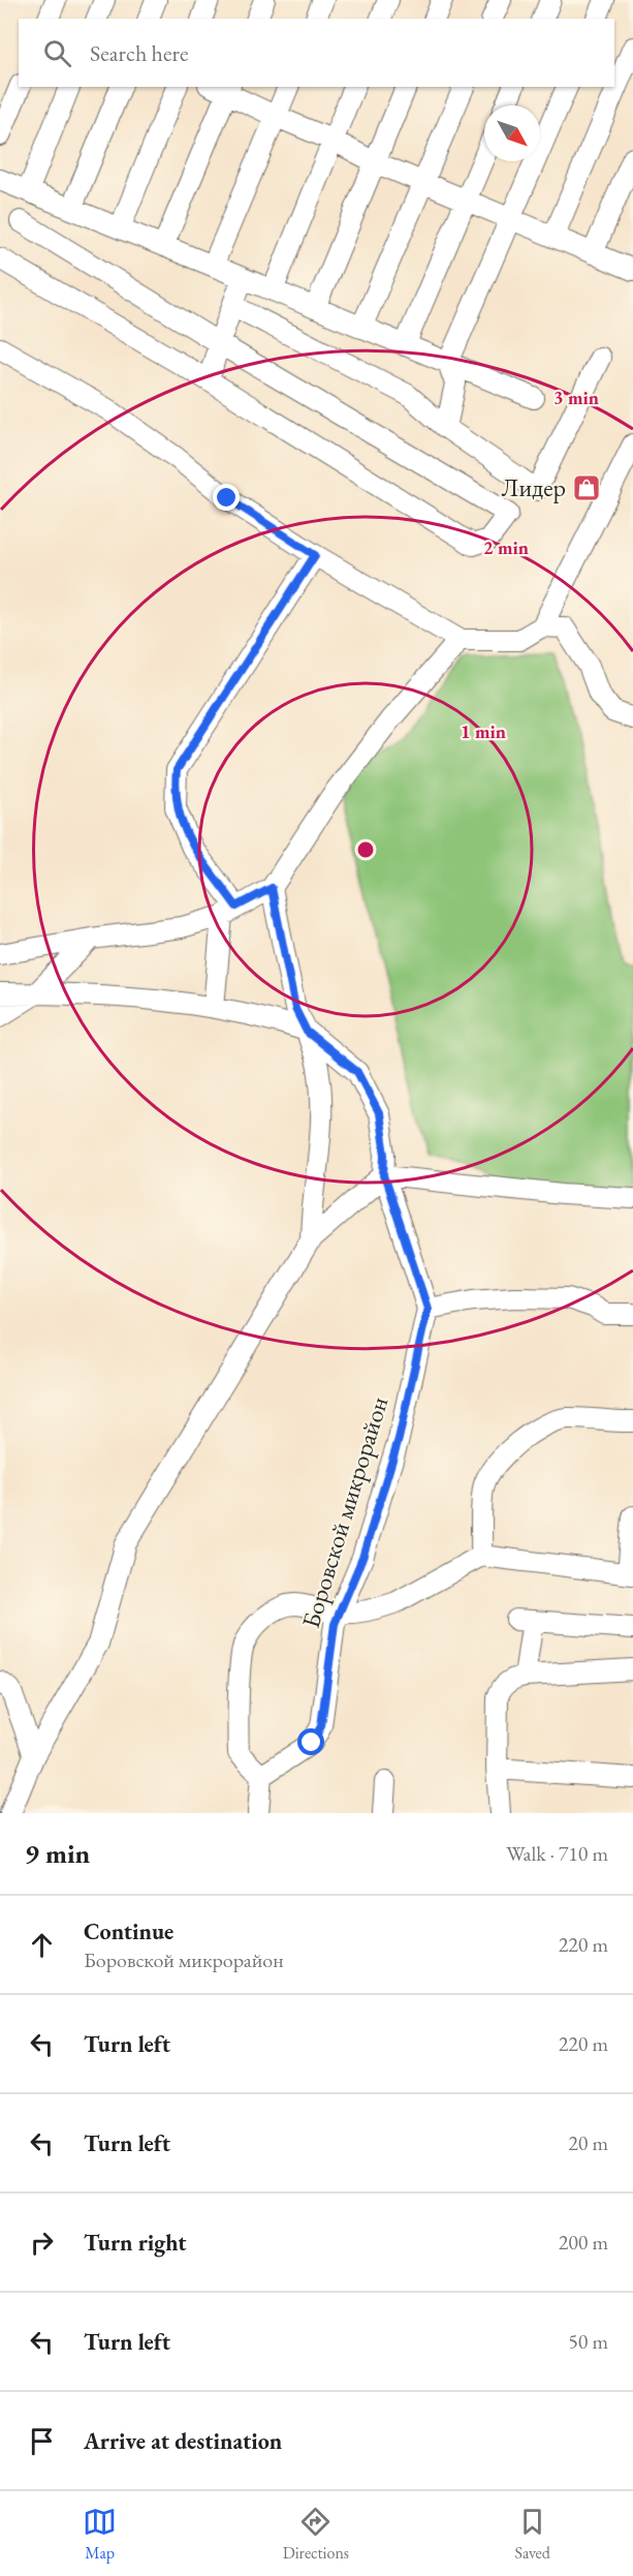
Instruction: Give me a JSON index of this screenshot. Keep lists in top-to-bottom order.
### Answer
{
  "streets": {
    "street": ["Боровской микрорайон"]
  },
  "places": {
    "shop": ["Лидер"]
  },
  "north": "bottom right",
  "page": {
    "search": "Search here",
    "heading": ["9 min", "Walk · 710 m"],
    "list": [
      ["Continue", "Боровской микрорайон", "220 m"],
      ["Turn left", "220 m"],
      ["Turn left", "20 m"],
      ["Turn right", "200 m"],
      ["Turn left", "50 m"],
      "Arrive at destination"
    ],
    "nav": ["Map", "Directions", "Saved"]
  },
  "rings": ["3 min", "2 min", "1 min"]
}
